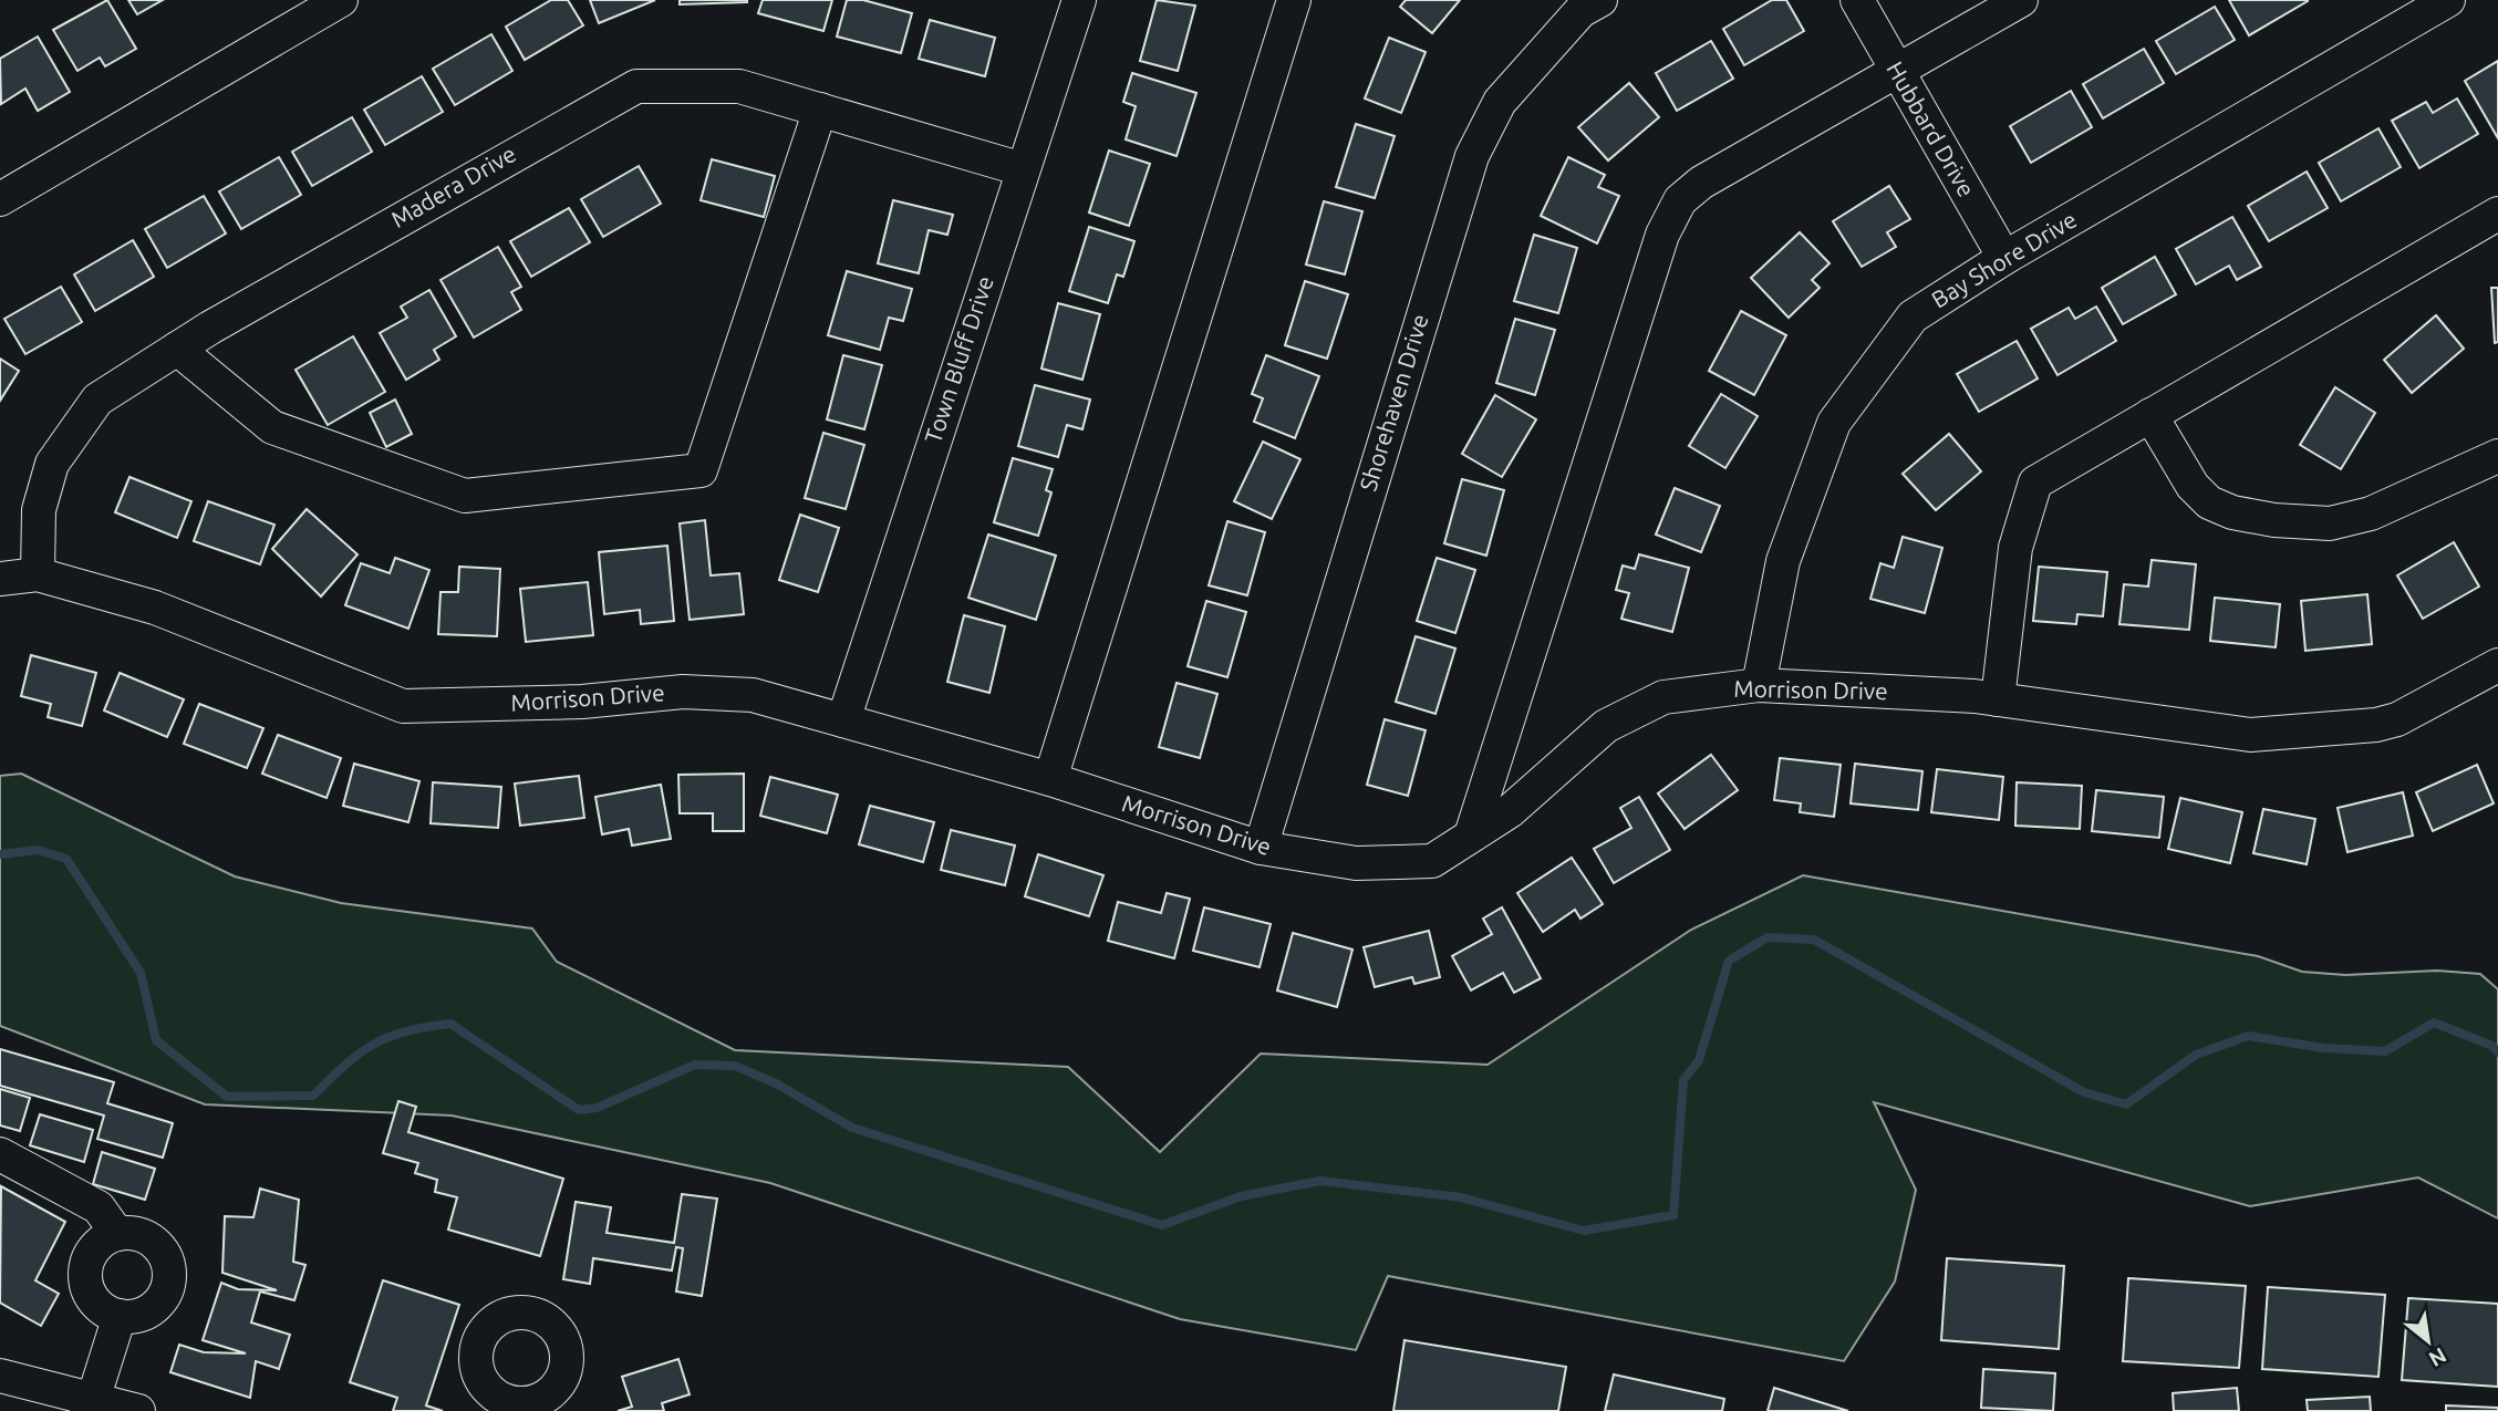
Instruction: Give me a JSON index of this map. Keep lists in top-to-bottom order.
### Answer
{
  "streets": {
    "street": [
      "Hubbard Drive",
      "Madera Drive",
      "Bay Shore Drive",
      "Town Bluff Drive",
      "Shorehaven Drive",
      "Morrison Drive"
    ]
  },
  "crossings": [
    ["Hubbard Drive", "Bay Shore Drive"],
    ["Madera Drive", "Town Bluff Drive"],
    ["Madera Drive", "Morrison Drive"],
    ["Bay Shore Drive", "Morrison Drive"],
    ["Town Bluff Drive", "Morrison Drive"],
    ["Shorehaven Drive", "Morrison Drive"]
  ],
  "north": "bottom right"
}
